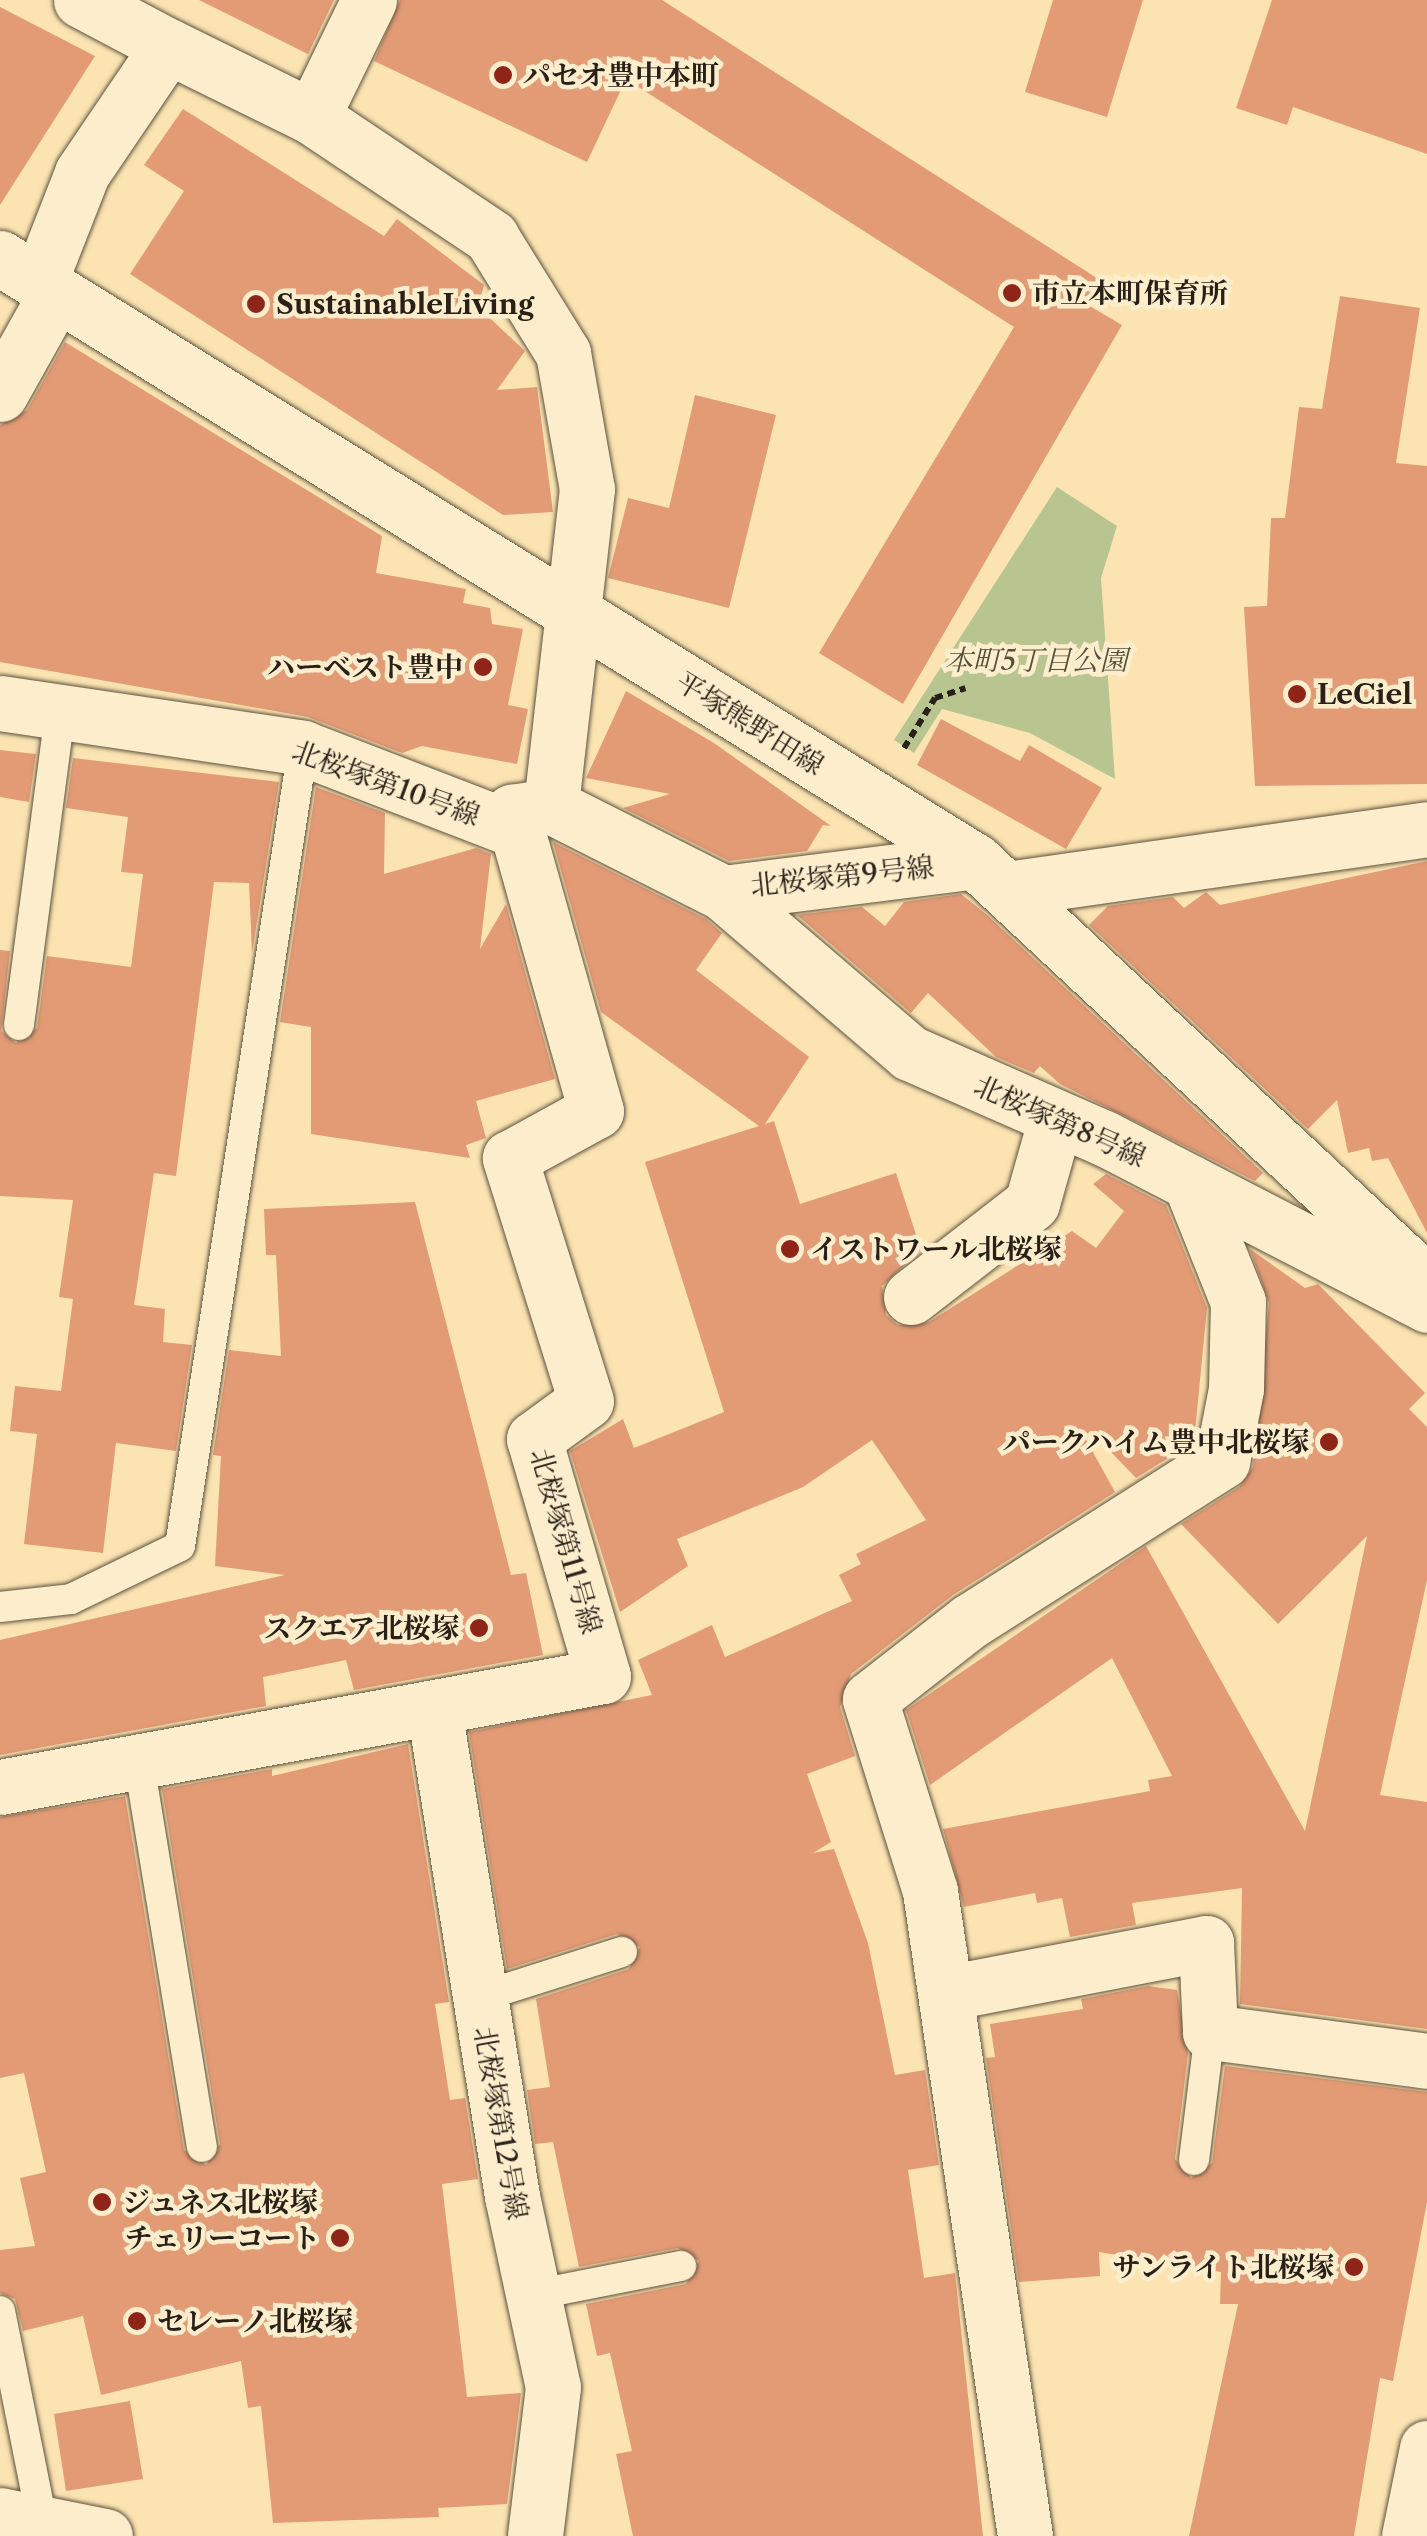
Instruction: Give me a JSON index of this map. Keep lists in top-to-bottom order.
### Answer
{
  "streets": {
    "street": [
      "平塚熊野田線",
      "北桜塚第10号線",
      "北桜塚第9号線",
      "北桜塚第8号線",
      "北桜塚第11号線",
      "北桜塚第12号線"
    ]
  },
  "crossings": [
    ["平塚熊野田線", "北桜塚第9号線"],
    ["北桜塚第10号線", "北桜塚第9号線"],
    ["北桜塚第10号線", "北桜塚第11号線"],
    ["北桜塚第9号線", "北桜塚第8号線"],
    ["北桜塚第9号線", "北桜塚第11号線"],
    ["北桜塚第11号線", "北桜塚第12号線"]
  ],
  "parks": ["本町5丁目公園"],
  "places": [
    "パセオ豊中本町",
    "市立本町保育所",
    "SustainableLiving",
    "ハーベスト豊中",
    "LeCiel",
    "イストワール北桜塚",
    "パークハイム豊中北桜塚",
    "スクエア北桜塚",
    "ジュネス北桜塚",
    "チェリーコート",
    "サンライト北桜塚",
    "セレーノ北桜塚"
  ]
}
